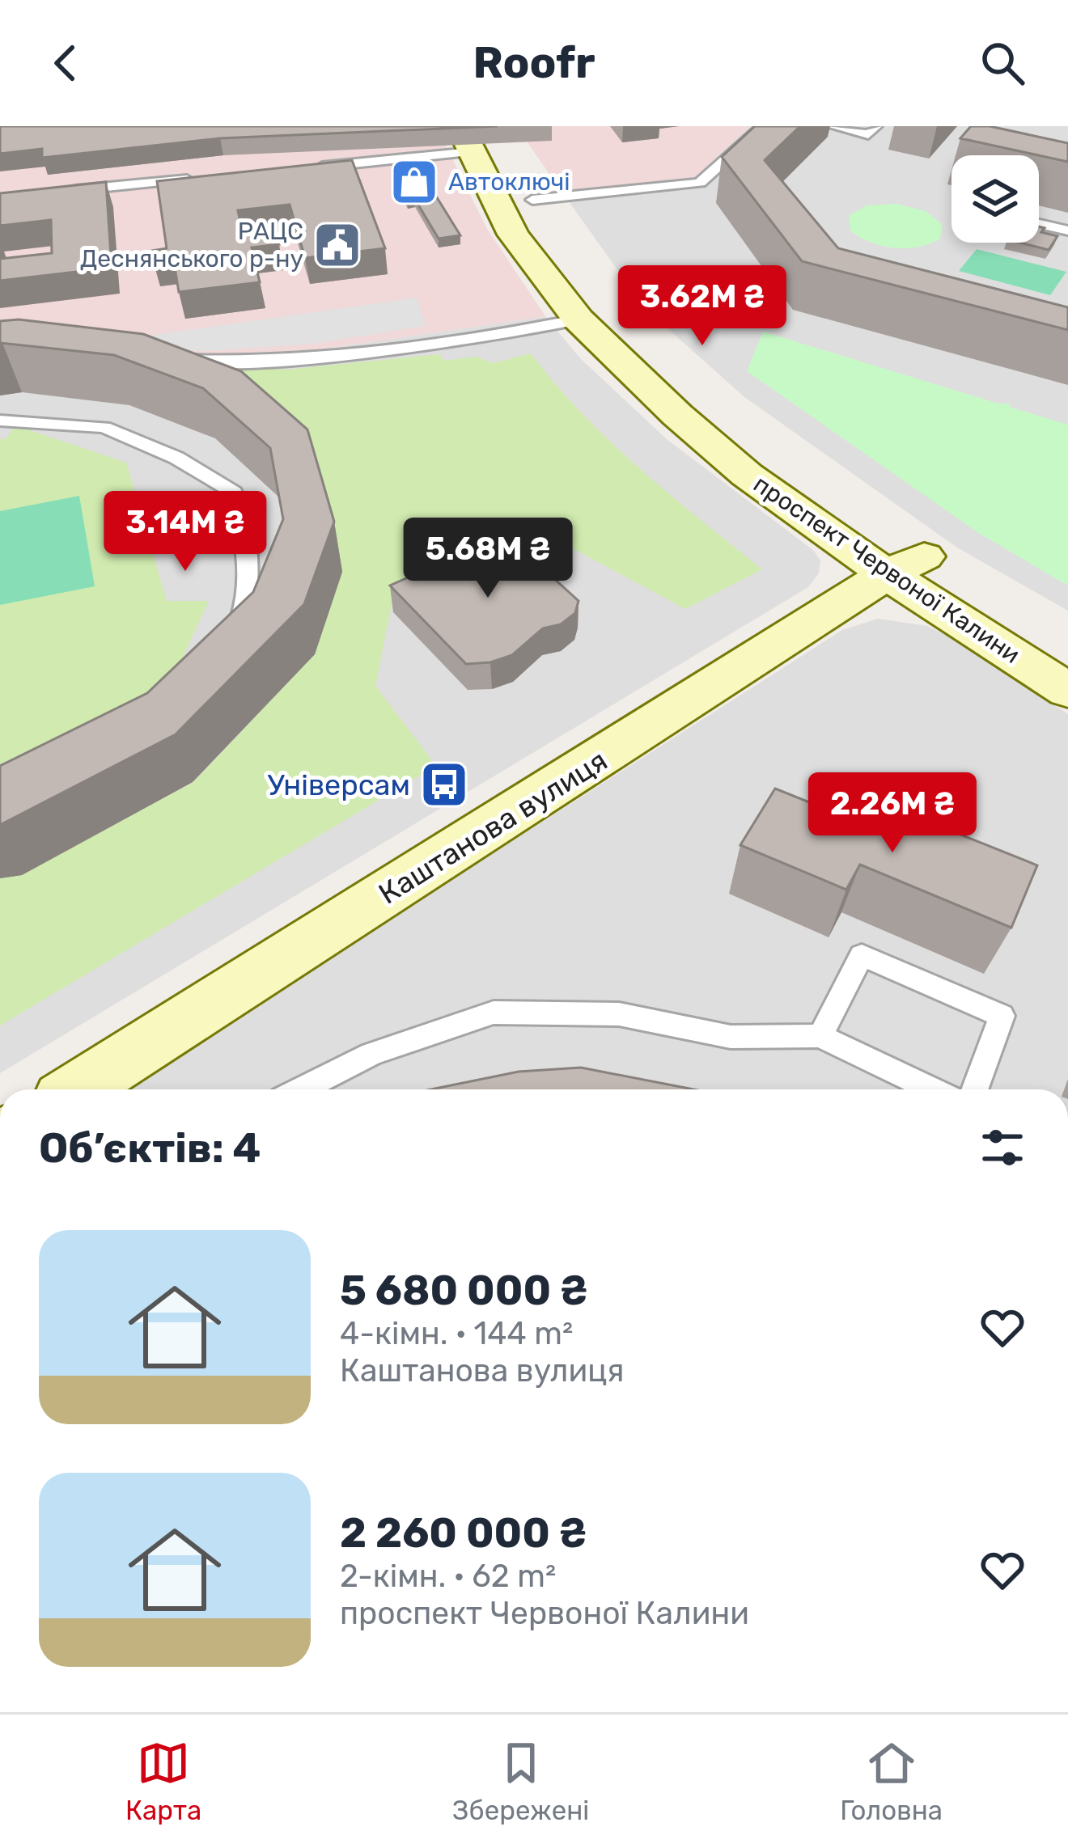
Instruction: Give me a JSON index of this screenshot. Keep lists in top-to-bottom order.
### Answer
{
  "streets": {
    "main road": ["проспект Червоної Калини", "Каштанова вулиця"]
  },
  "crossings": [
    ["проспект Червоної Калини", "Каштанова вулиця"]
  ],
  "places": {
    "shop": ["Автоключі"],
    "public building": ["РАЦС Деснянського р-ну"],
    "bus stop": ["Універсам"]
  },
  "page": {
    "header": "Roofr",
    "price": [
      "3.62M ₴",
      "3.14M ₴",
      "5.68M ₴",
      "2.26M ₴"
    ],
    "heading": "Об’єктів: 4",
    "list": [
      {
        "name": "5 680 000 ₴",
        "note": "4-кімн. · 144 m² · Каштанова вулиця"
      },
      {
        "name": "2 260 000 ₴",
        "note": "2-кімн. · 62 m² · проспект Червоної Калини"
      }
    ],
    "tabs": ["Карта", "Збережені", "Головна"]
  }
}
